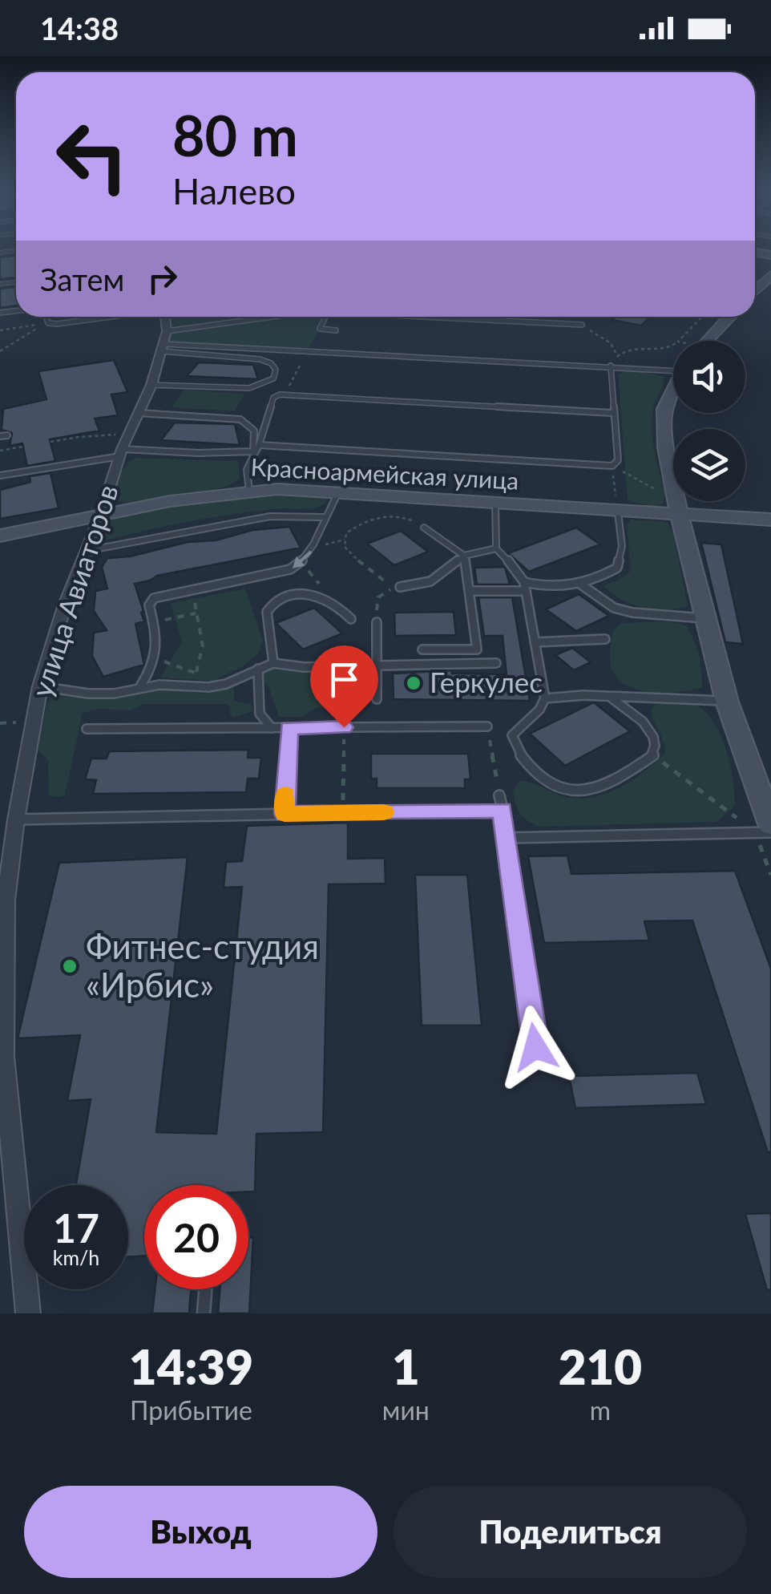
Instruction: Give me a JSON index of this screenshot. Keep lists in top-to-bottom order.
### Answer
{
  "streets": {
    "street": ["Красноармейская улица", "улица Авиаторов"]
  },
  "crossings": [
    ["Красноармейская улица", "улица Авиаторов"]
  ],
  "places": ["Геркулес", "Фитнес-студия «Ирбис»"],
  "page": {
    "status": "14:38",
    "turn": ["80 m", "Налево"],
    "then": "Затем",
    "speed": "17 km/h",
    "limit": "20",
    "eta": [
      "14:39",
      "Прибытие",
      "1",
      "мин",
      "210",
      "m"
    ],
    "buttons": ["Выход", "Поделиться"]
  }
}
